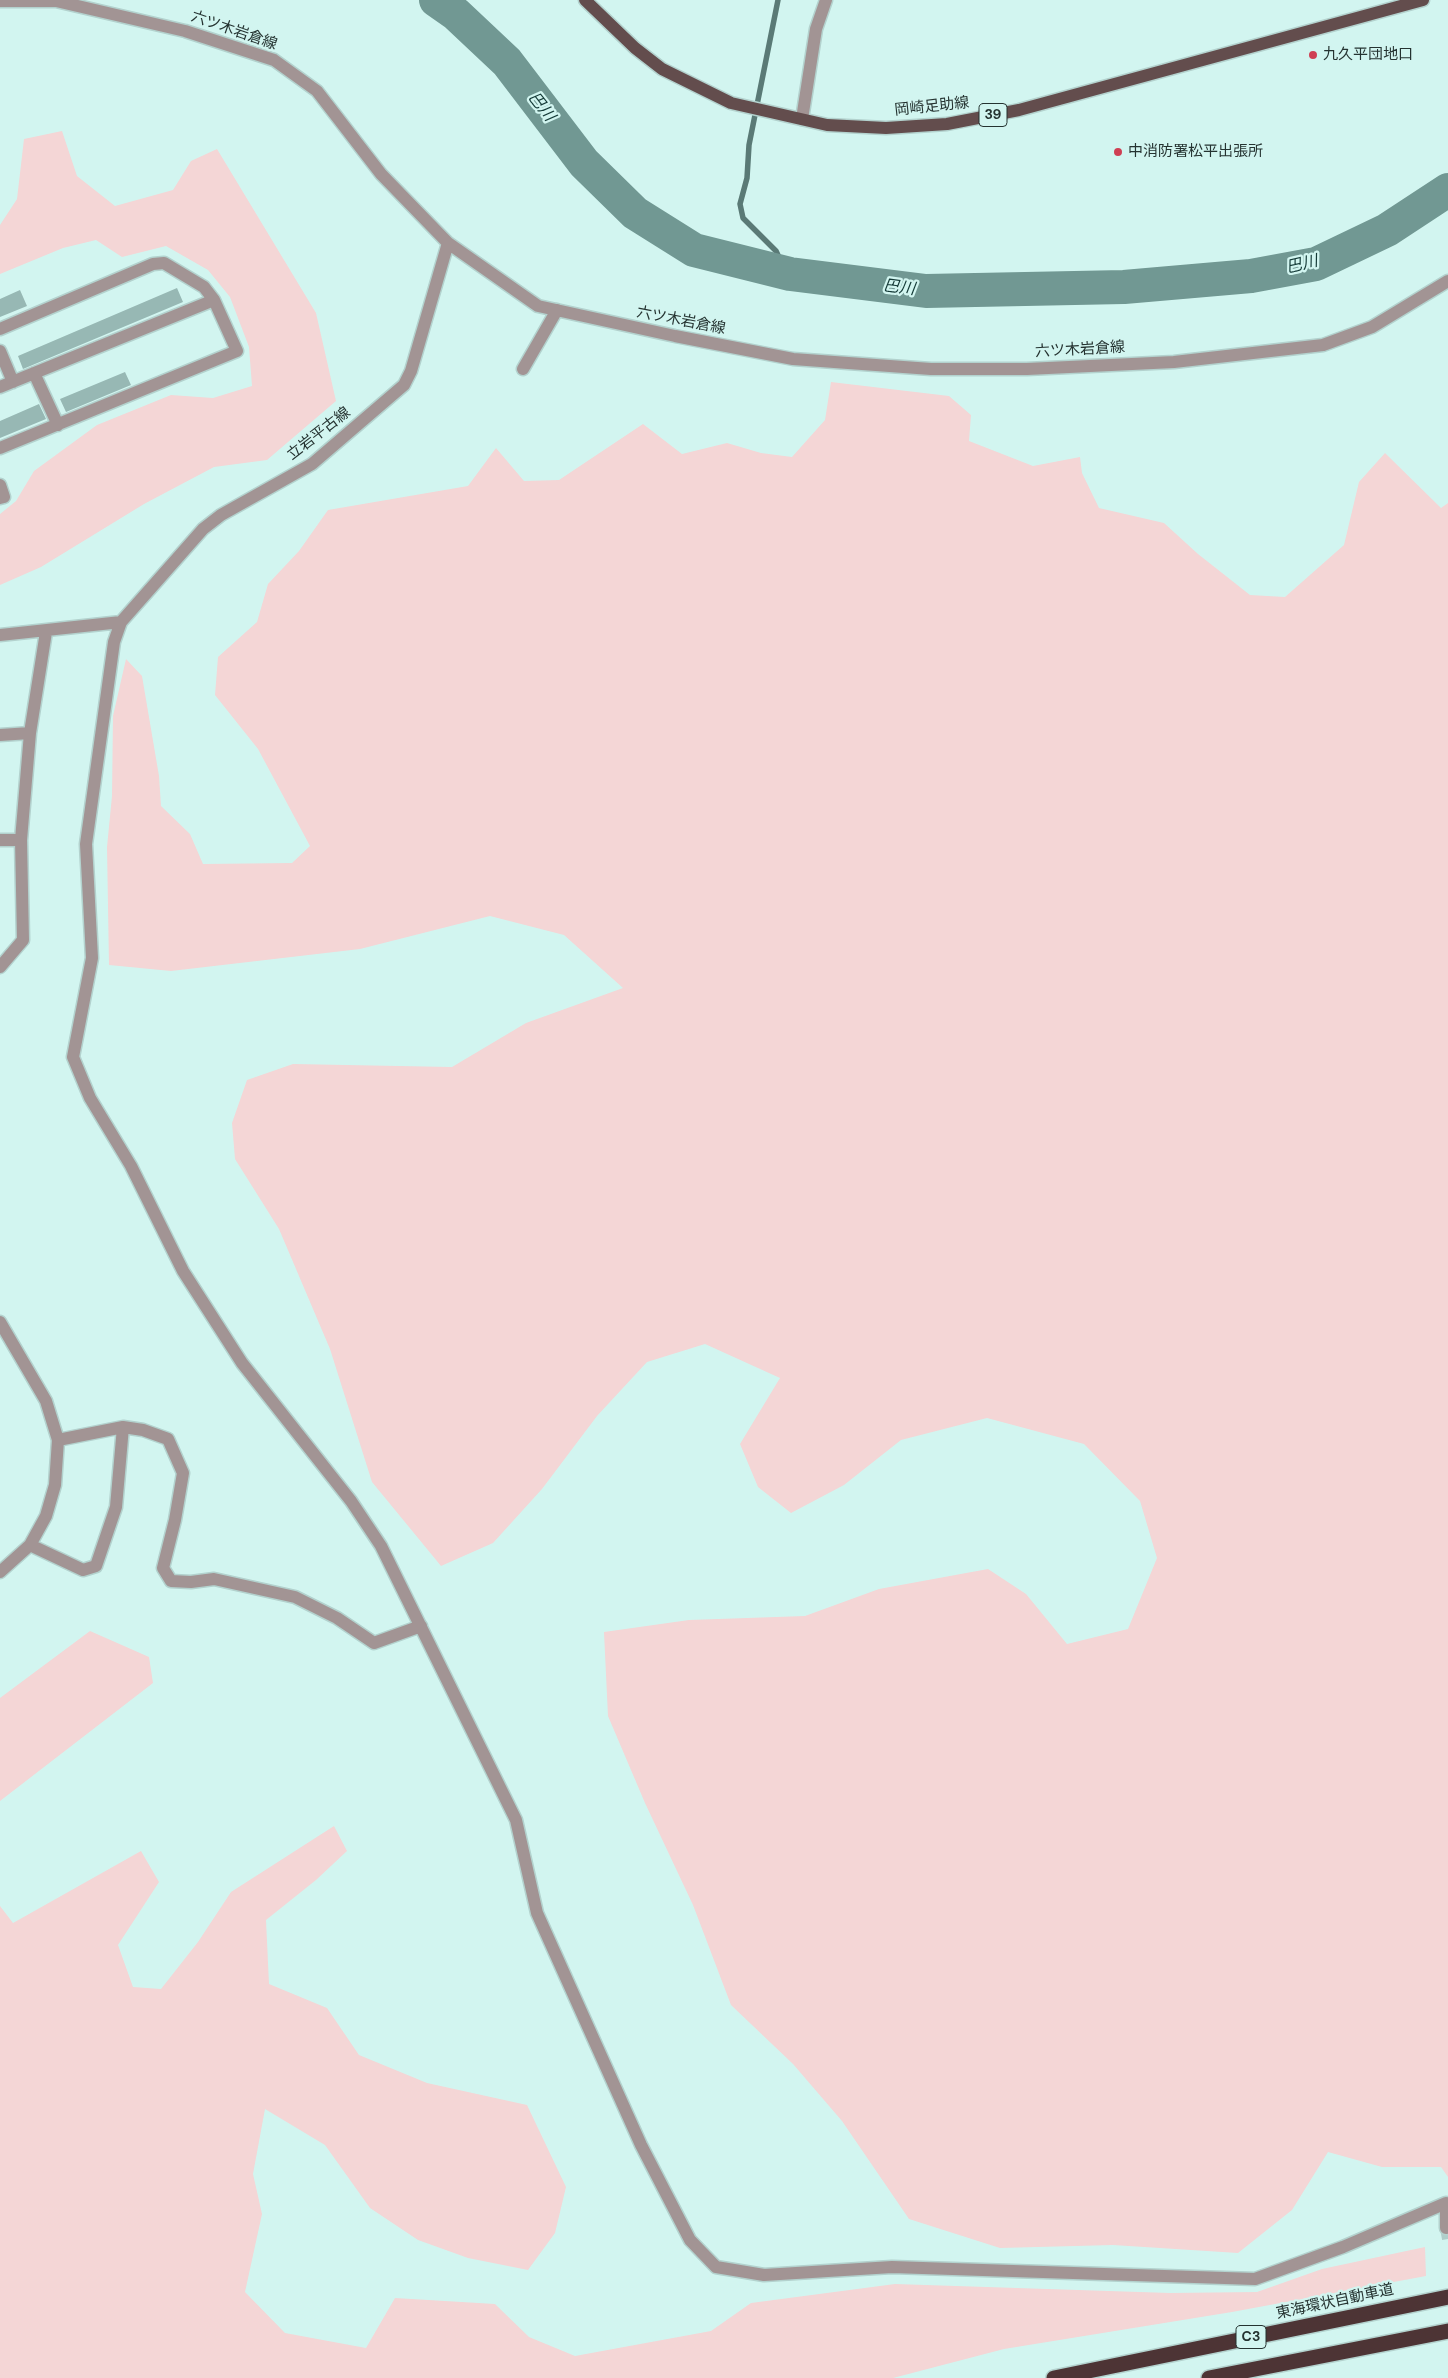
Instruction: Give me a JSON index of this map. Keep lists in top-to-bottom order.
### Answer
{
  "streets": {
    "highway": ["東海環状自動車道", "C3"],
    "main road": ["岡崎足助線", "39"],
    "street": ["六ツ木岩倉線", "立岩平古線"]
  },
  "crossings": [
    ["六ツ木岩倉線", "立岩平古線"]
  ],
  "water": ["巴川"],
  "places": ["九久平団地口", "中消防署松平出張所"]
}
